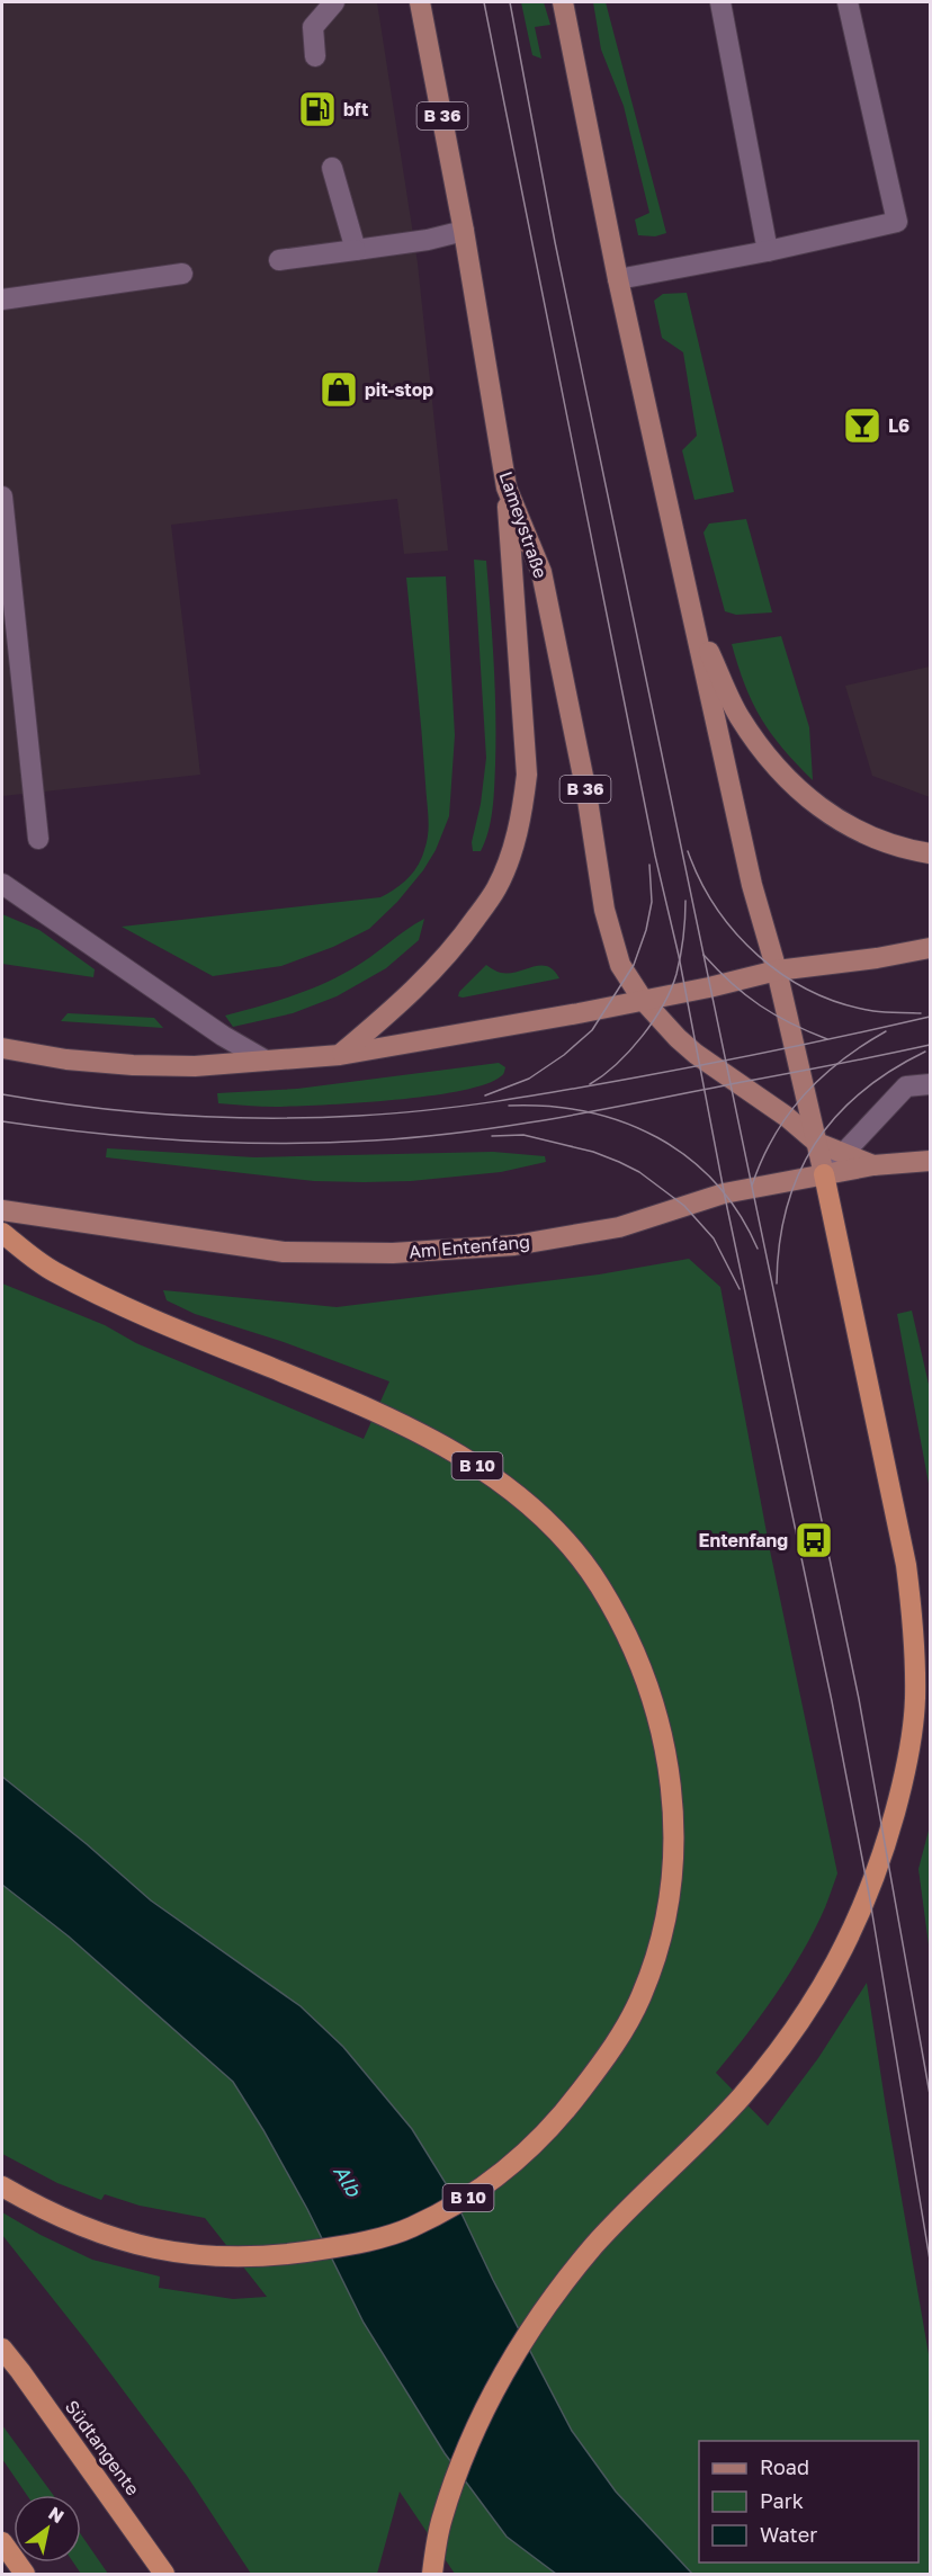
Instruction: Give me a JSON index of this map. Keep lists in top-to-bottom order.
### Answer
{
  "streets": {
    "highway": ["B 10", "Südtangente"],
    "main road": ["B 36", "Lameystraße", "Am Entenfang"]
  },
  "crossings": [
    ["Lameystraße", "Am Entenfang"]
  ],
  "water": ["Alb"],
  "places": {
    "fuel station": ["bft"],
    "shop": ["pit-stop"],
    "bar": ["L6"],
    "bus stop": ["Entenfang"]
  },
  "legend": ["Road", "Park", "Water"],
  "north": "top right"
}
